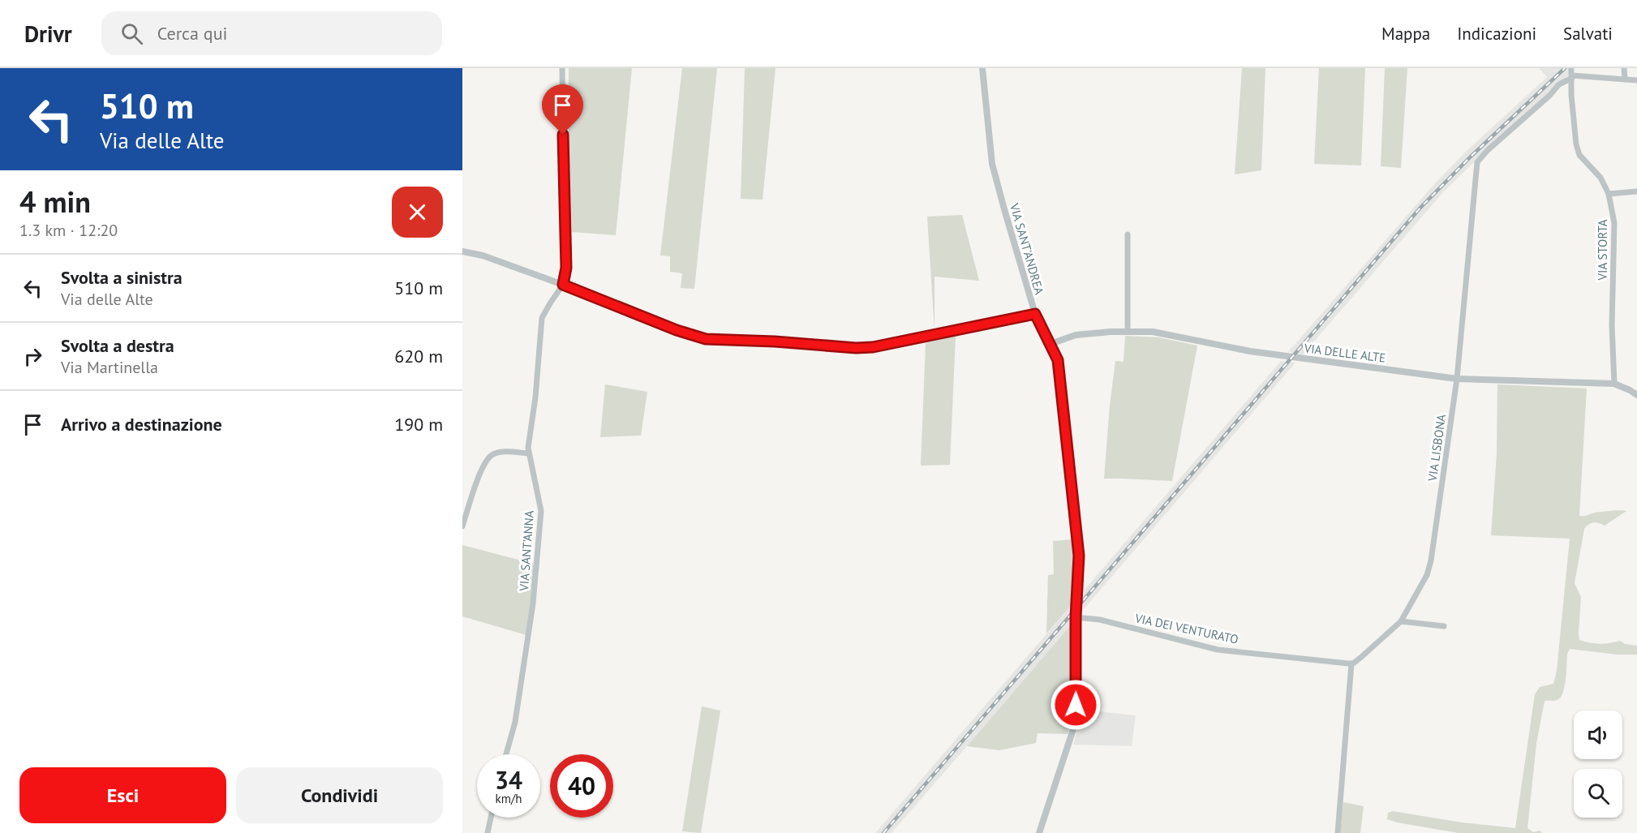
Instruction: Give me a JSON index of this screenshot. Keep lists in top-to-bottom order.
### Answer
{
  "streets": {
    "street": [
      "VIA SANT'ANDREA",
      "VIA STORTA",
      "VIA DELLE ALTE",
      "VIA LISBONA",
      "VIA SANT'ANNA",
      "VIA DEI VENTURATO"
    ]
  },
  "crossings": [
    ["VIA SANT'ANDREA", "VIA DELLE ALTE"],
    ["VIA SANT'ANDREA", "VIA DEI VENTURATO"],
    ["VIA STORTA", "VIA DELLE ALTE"],
    ["VIA STORTA", "VIA LISBONA"],
    ["VIA DELLE ALTE", "VIA LISBONA"],
    ["VIA LISBONA", "VIA DEI VENTURATO"]
  ],
  "page": {
    "header": "Drivr",
    "search": "Cerca qui",
    "nav": ["Mappa", "Indicazioni", "Salvati"],
    "turn": ["510 m", "Via delle Alte"],
    "heading": ["4 min", "1.3 km · 12:20"],
    "list": [
      {
        "name": "Svolta a sinistra",
        "note": "Via delle Alte",
        "value": "510 m"
      },
      {
        "name": "Svolta a destra",
        "note": "Via Martinella",
        "value": "620 m"
      },
      {
        "name": "Arrivo a destinazione",
        "value": "190 m"
      }
    ],
    "speed": "34 km/h",
    "limit": "40",
    "buttons": ["Esci", "Condividi"]
  }
}
